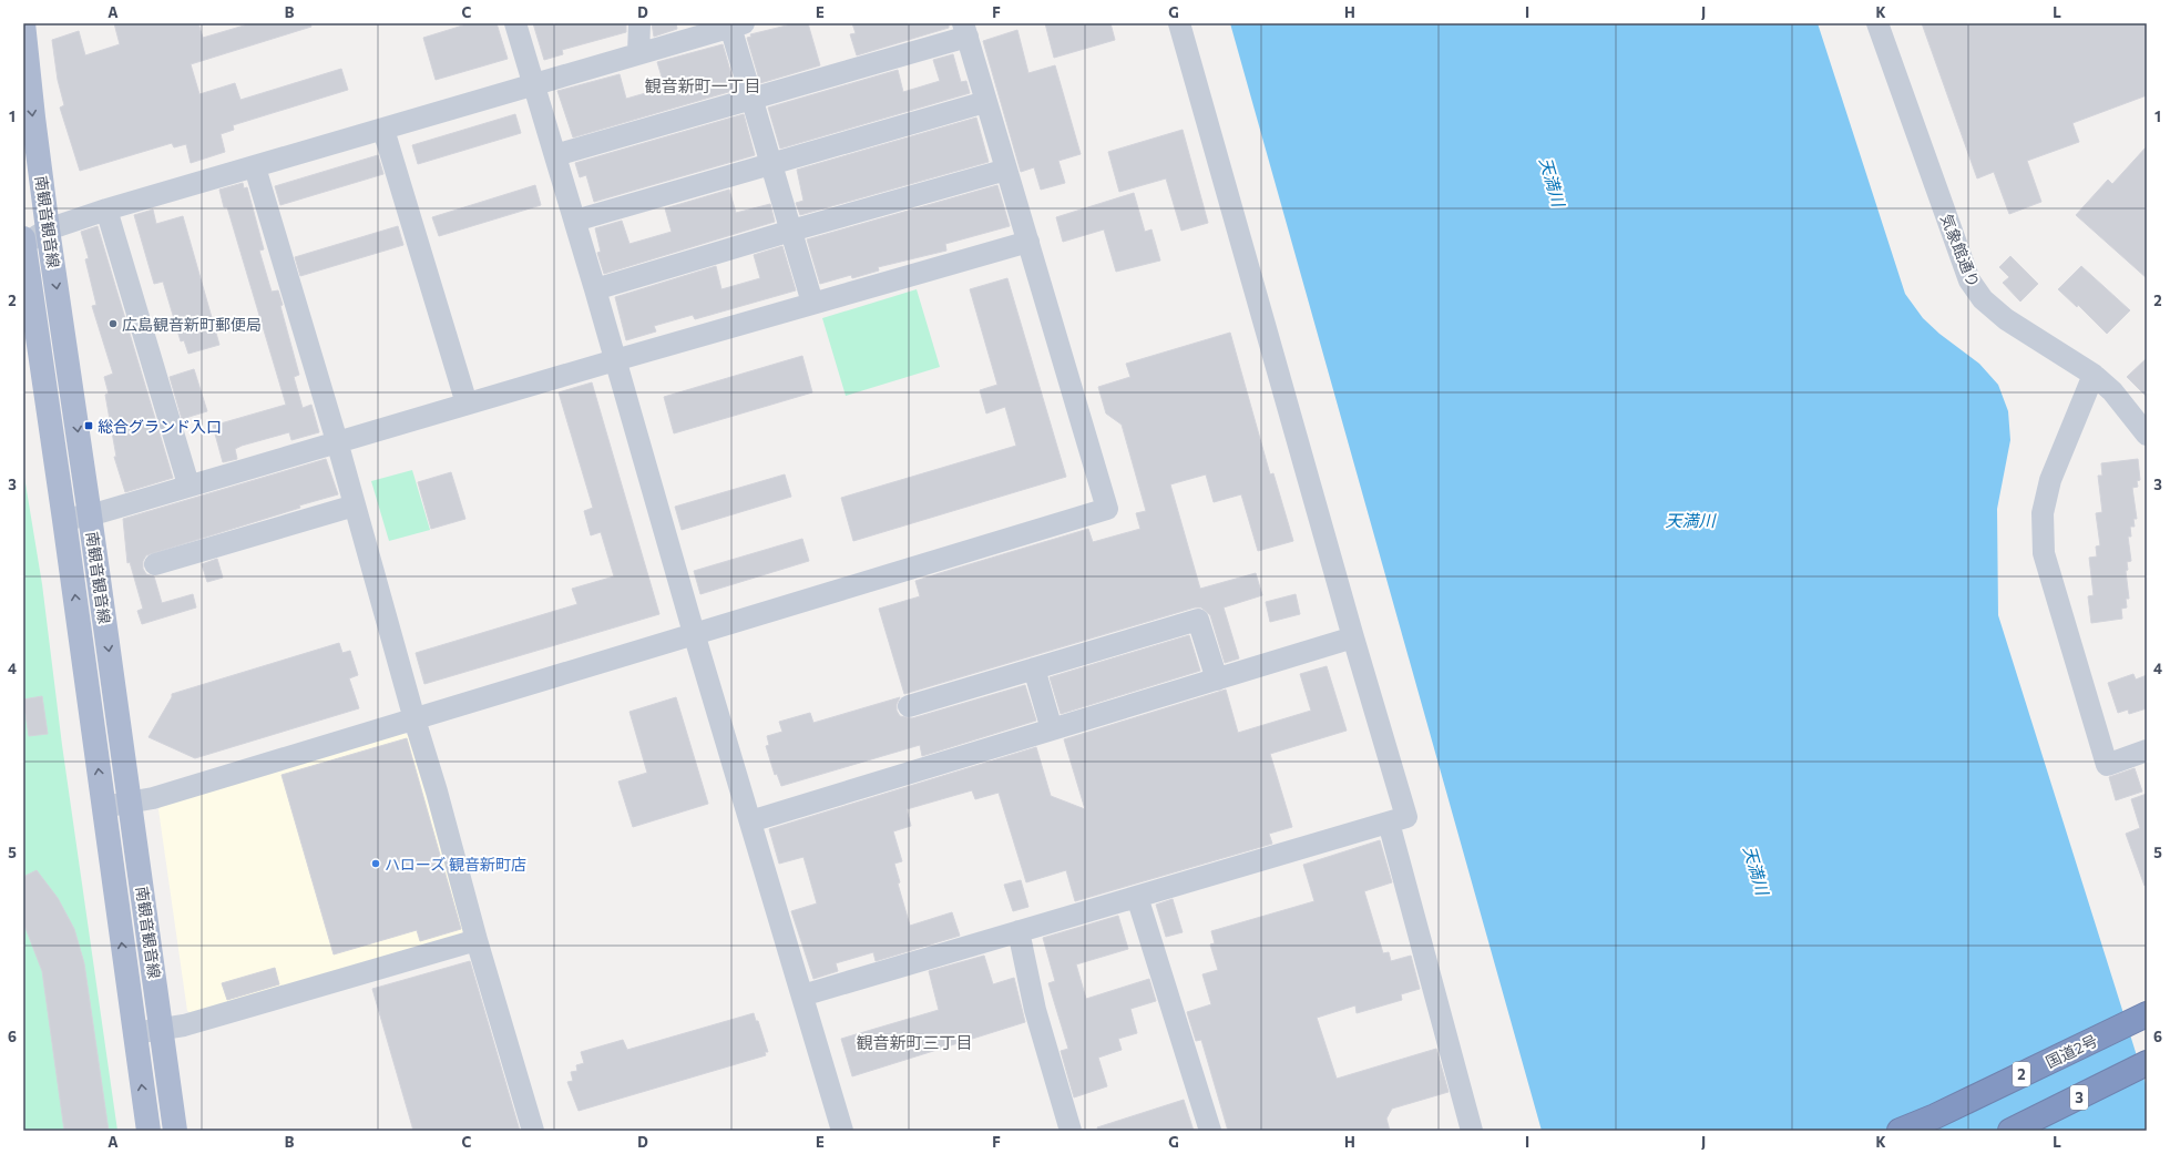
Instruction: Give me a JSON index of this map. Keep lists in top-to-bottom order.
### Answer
{
  "streets": {
    "highway": ["国道2号", "2", "3"],
    "main road": ["南観音観音線"],
    "street": ["気象館通り"]
  },
  "districts": ["観音新町一丁目", "観音新町三丁目"],
  "water": ["天満川"],
  "places": {
    "other": ["広島観音新町郵便局", "ハローズ 観音新町店"],
    "transit": ["総合グランド入口"]
  },
  "grid": {
    "columns": [
      "A",
      "B",
      "C",
      "D",
      "E",
      "F",
      "G",
      "H",
      "I",
      "J",
      "K",
      "L"
    ],
    "rows": [
      "1",
      "2",
      "3",
      "4",
      "5",
      "6"
    ]
  }
}
